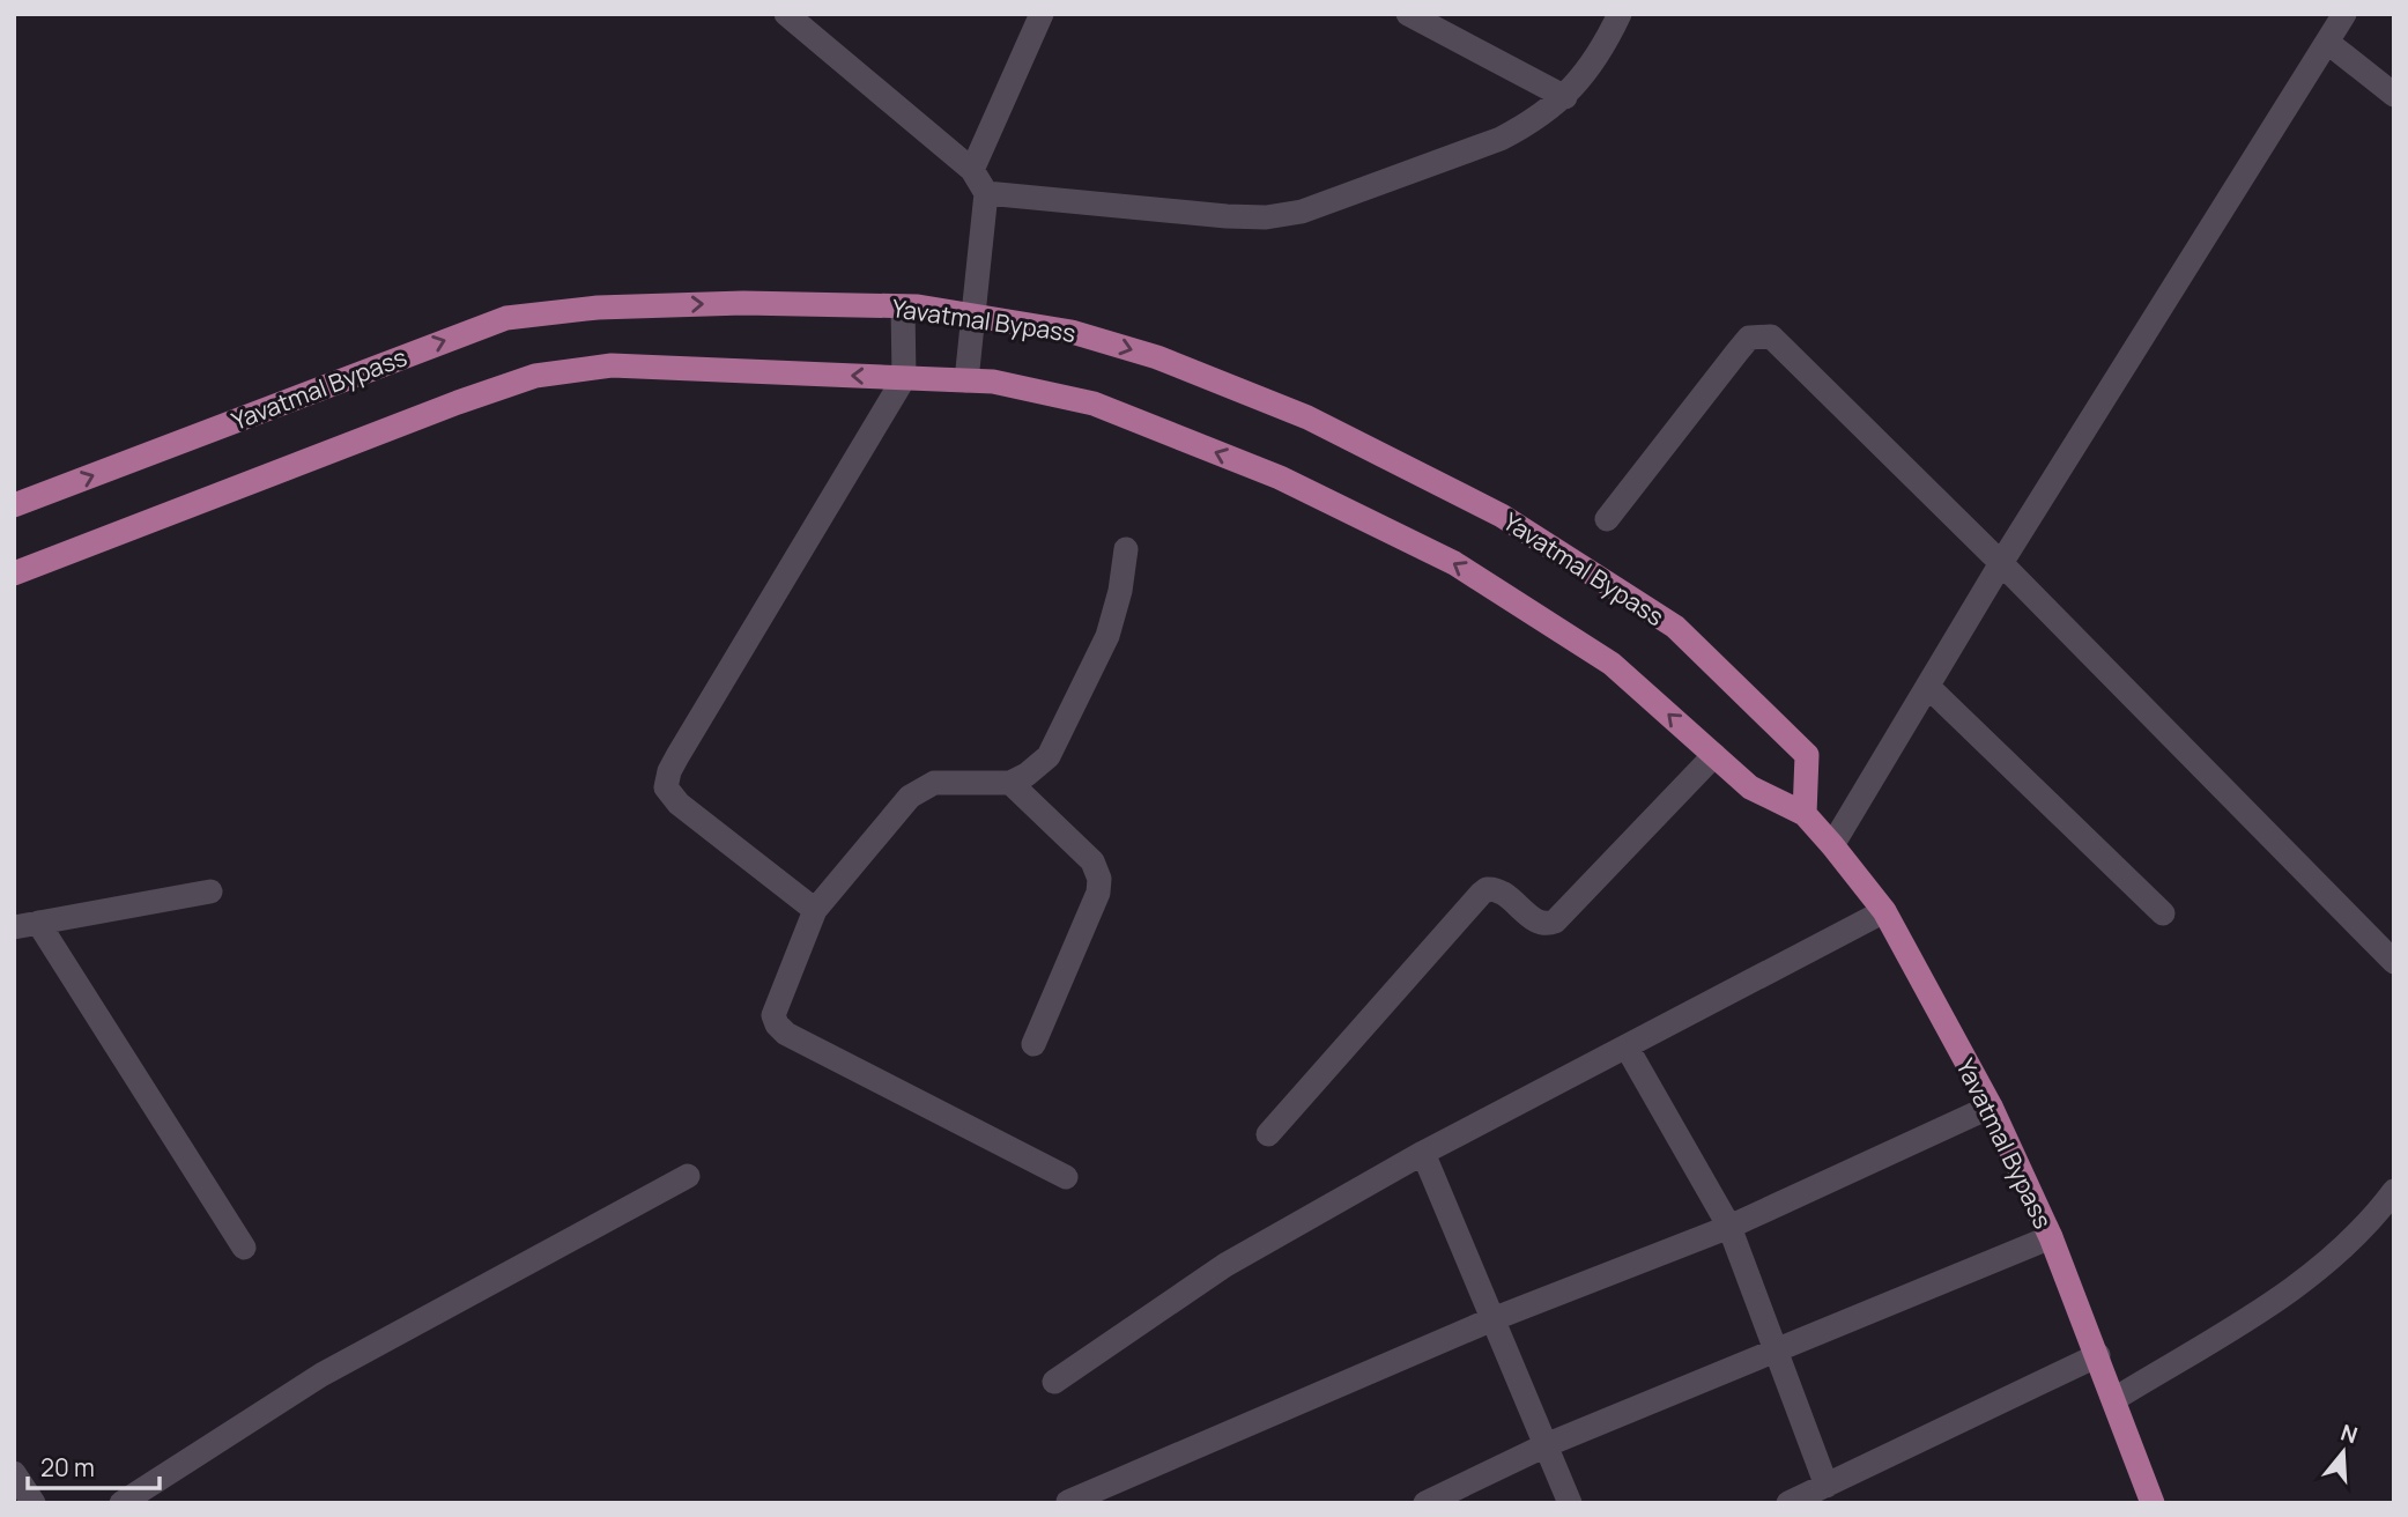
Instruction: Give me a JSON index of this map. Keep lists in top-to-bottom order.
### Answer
{
  "streets": {
    "main road": ["Yavatmal Bypass"]
  },
  "scale_bar": "20 m",
  "north": "top"
}
